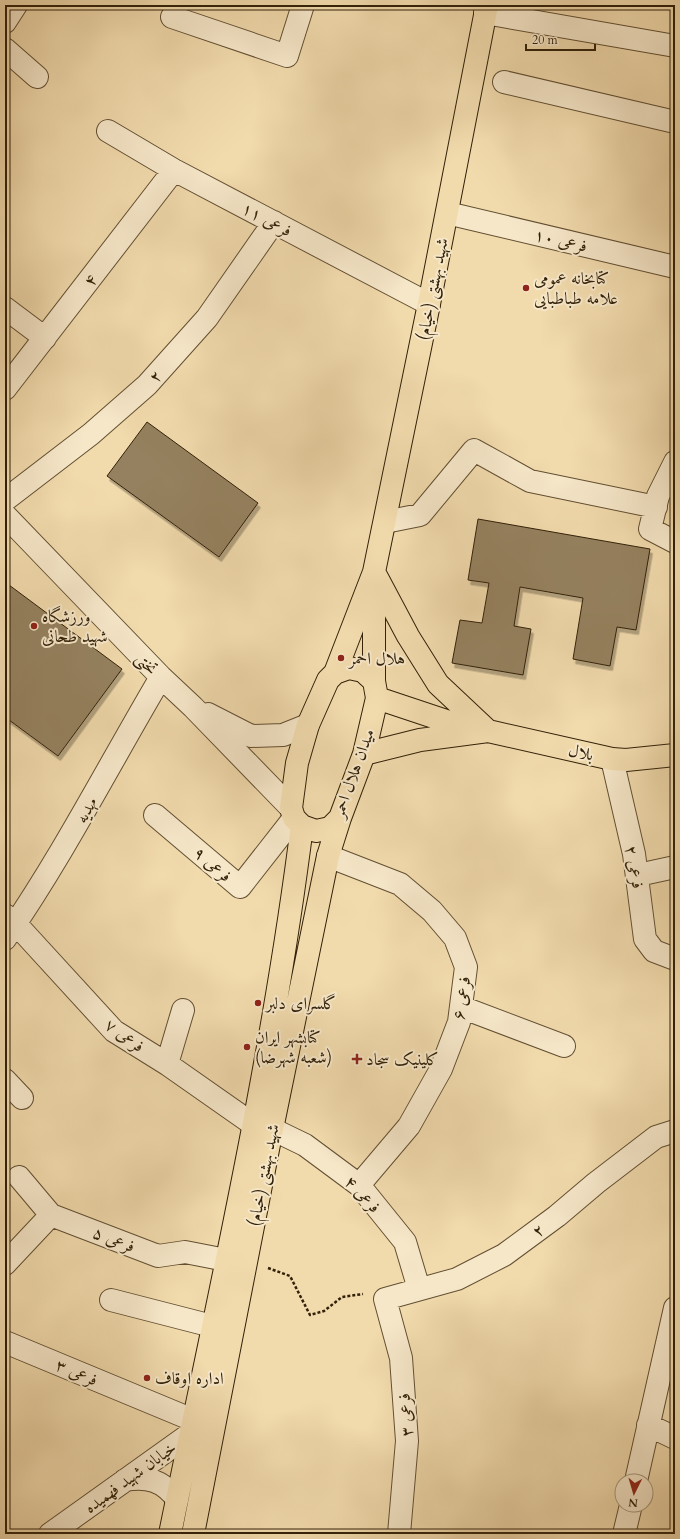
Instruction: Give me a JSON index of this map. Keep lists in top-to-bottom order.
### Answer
{
  "streets": {
    "main road": ["شهید بهشتی (خیام)", "بلال", "میدان هلال احمر"],
    "street": [
      "فرعی ۱۱",
      "فرعی ۱۰",
      "۴",
      "۲",
      "تختی",
      "مهدیه",
      "فرعی ۹",
      "فرعی ۲",
      "فرعی ۶",
      "فرعی ۷",
      "فرعی ۴",
      "فرعی ۵",
      "فرعی ۳",
      "خیابان شهید فهمیده"
    ]
  },
  "crossings": [
    ["فرعی ۱۱", "۴"],
    ["فرعی ۱۱", "شهید بهشتی (خیام)"],
    ["فرعی ۱۱", "۲"],
    ["فرعی ۱۰", "شهید بهشتی (خیام)"],
    ["شهید بهشتی (خیام)", "تختی"],
    ["شهید بهشتی (خیام)", "بلال"],
    ["شهید بهشتی (خیام)", "میدان هلال احمر"],
    ["شهید بهشتی (خیام)", "فرعی ۹"],
    ["شهید بهشتی (خیام)", "فرعی ۶"],
    ["شهید بهشتی (خیام)", "فرعی ۷"],
    ["شهید بهشتی (خیام)", "فرعی ۴"],
    ["شهید بهشتی (خیام)", "فرعی ۵"],
    ["شهید بهشتی (خیام)", "فرعی ۳"],
    ["شهید بهشتی (خیام)", "خیابان شهید فهمیده"],
    ["۲", "فرعی ۴"],
    ["۲", "فرعی ۳"],
    ["تختی", "میدان هلال احمر"],
    ["تختی", "مهدیه"],
    ["تختی", "فرعی ۹"],
    ["بلال", "میدان هلال احمر"],
    ["بلال", "فرعی ۲"],
    ["میدان هلال احمر", "فرعی ۹"],
    ["مهدیه", "فرعی ۷"],
    ["فرعی ۶", "فرعی ۴"],
    ["فرعی ۷", "فرعی ۴"],
    ["فرعی ۳", "خیابان شهید فهمیده"]
  ],
  "places": {
    "other": [
      "کتابخانه عمومی علامه طباطبایی",
      "ورزشگاه شهید طحانی",
      "هلال احمر",
      "گلسرای دلبر",
      "کتابشهر ایران (شعبه شهرضا)",
      "اداره اوقاف"
    ],
    "health": ["کلینیک سجاد"]
  },
  "scale_bar": "20 m",
  "north": "bottom"
}
